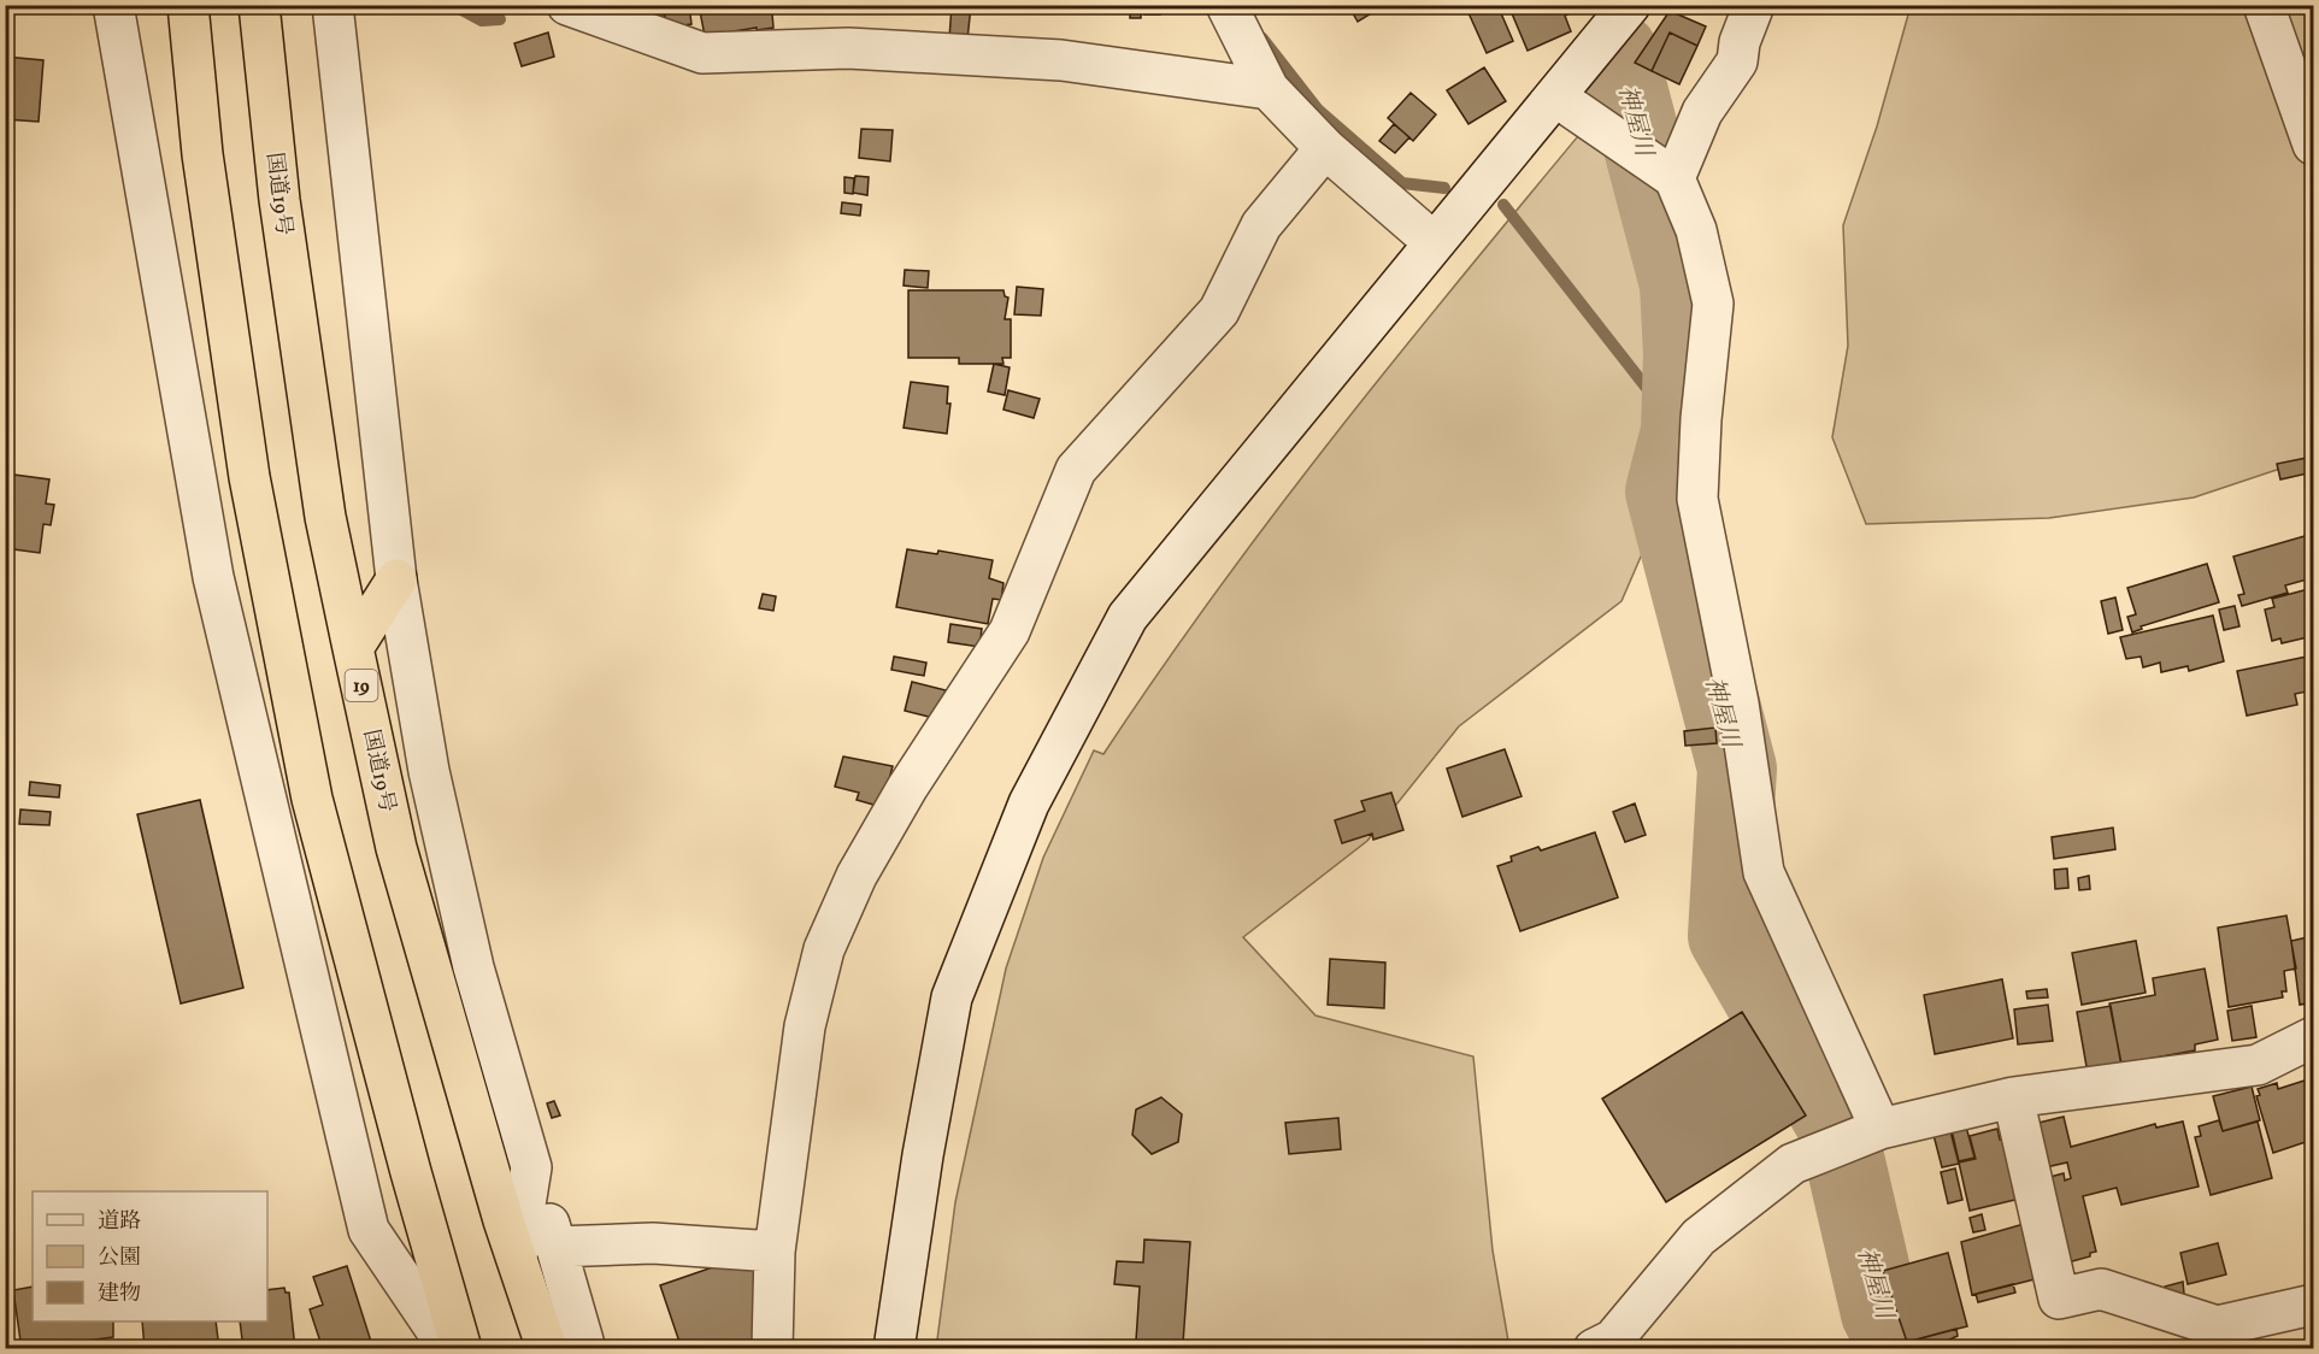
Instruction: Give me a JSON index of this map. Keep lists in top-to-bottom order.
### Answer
{
  "streets": {
    "highway": ["国道19号", "19"]
  },
  "water": ["神屋川"],
  "legend": ["道路", "公園", "建物"]
}
